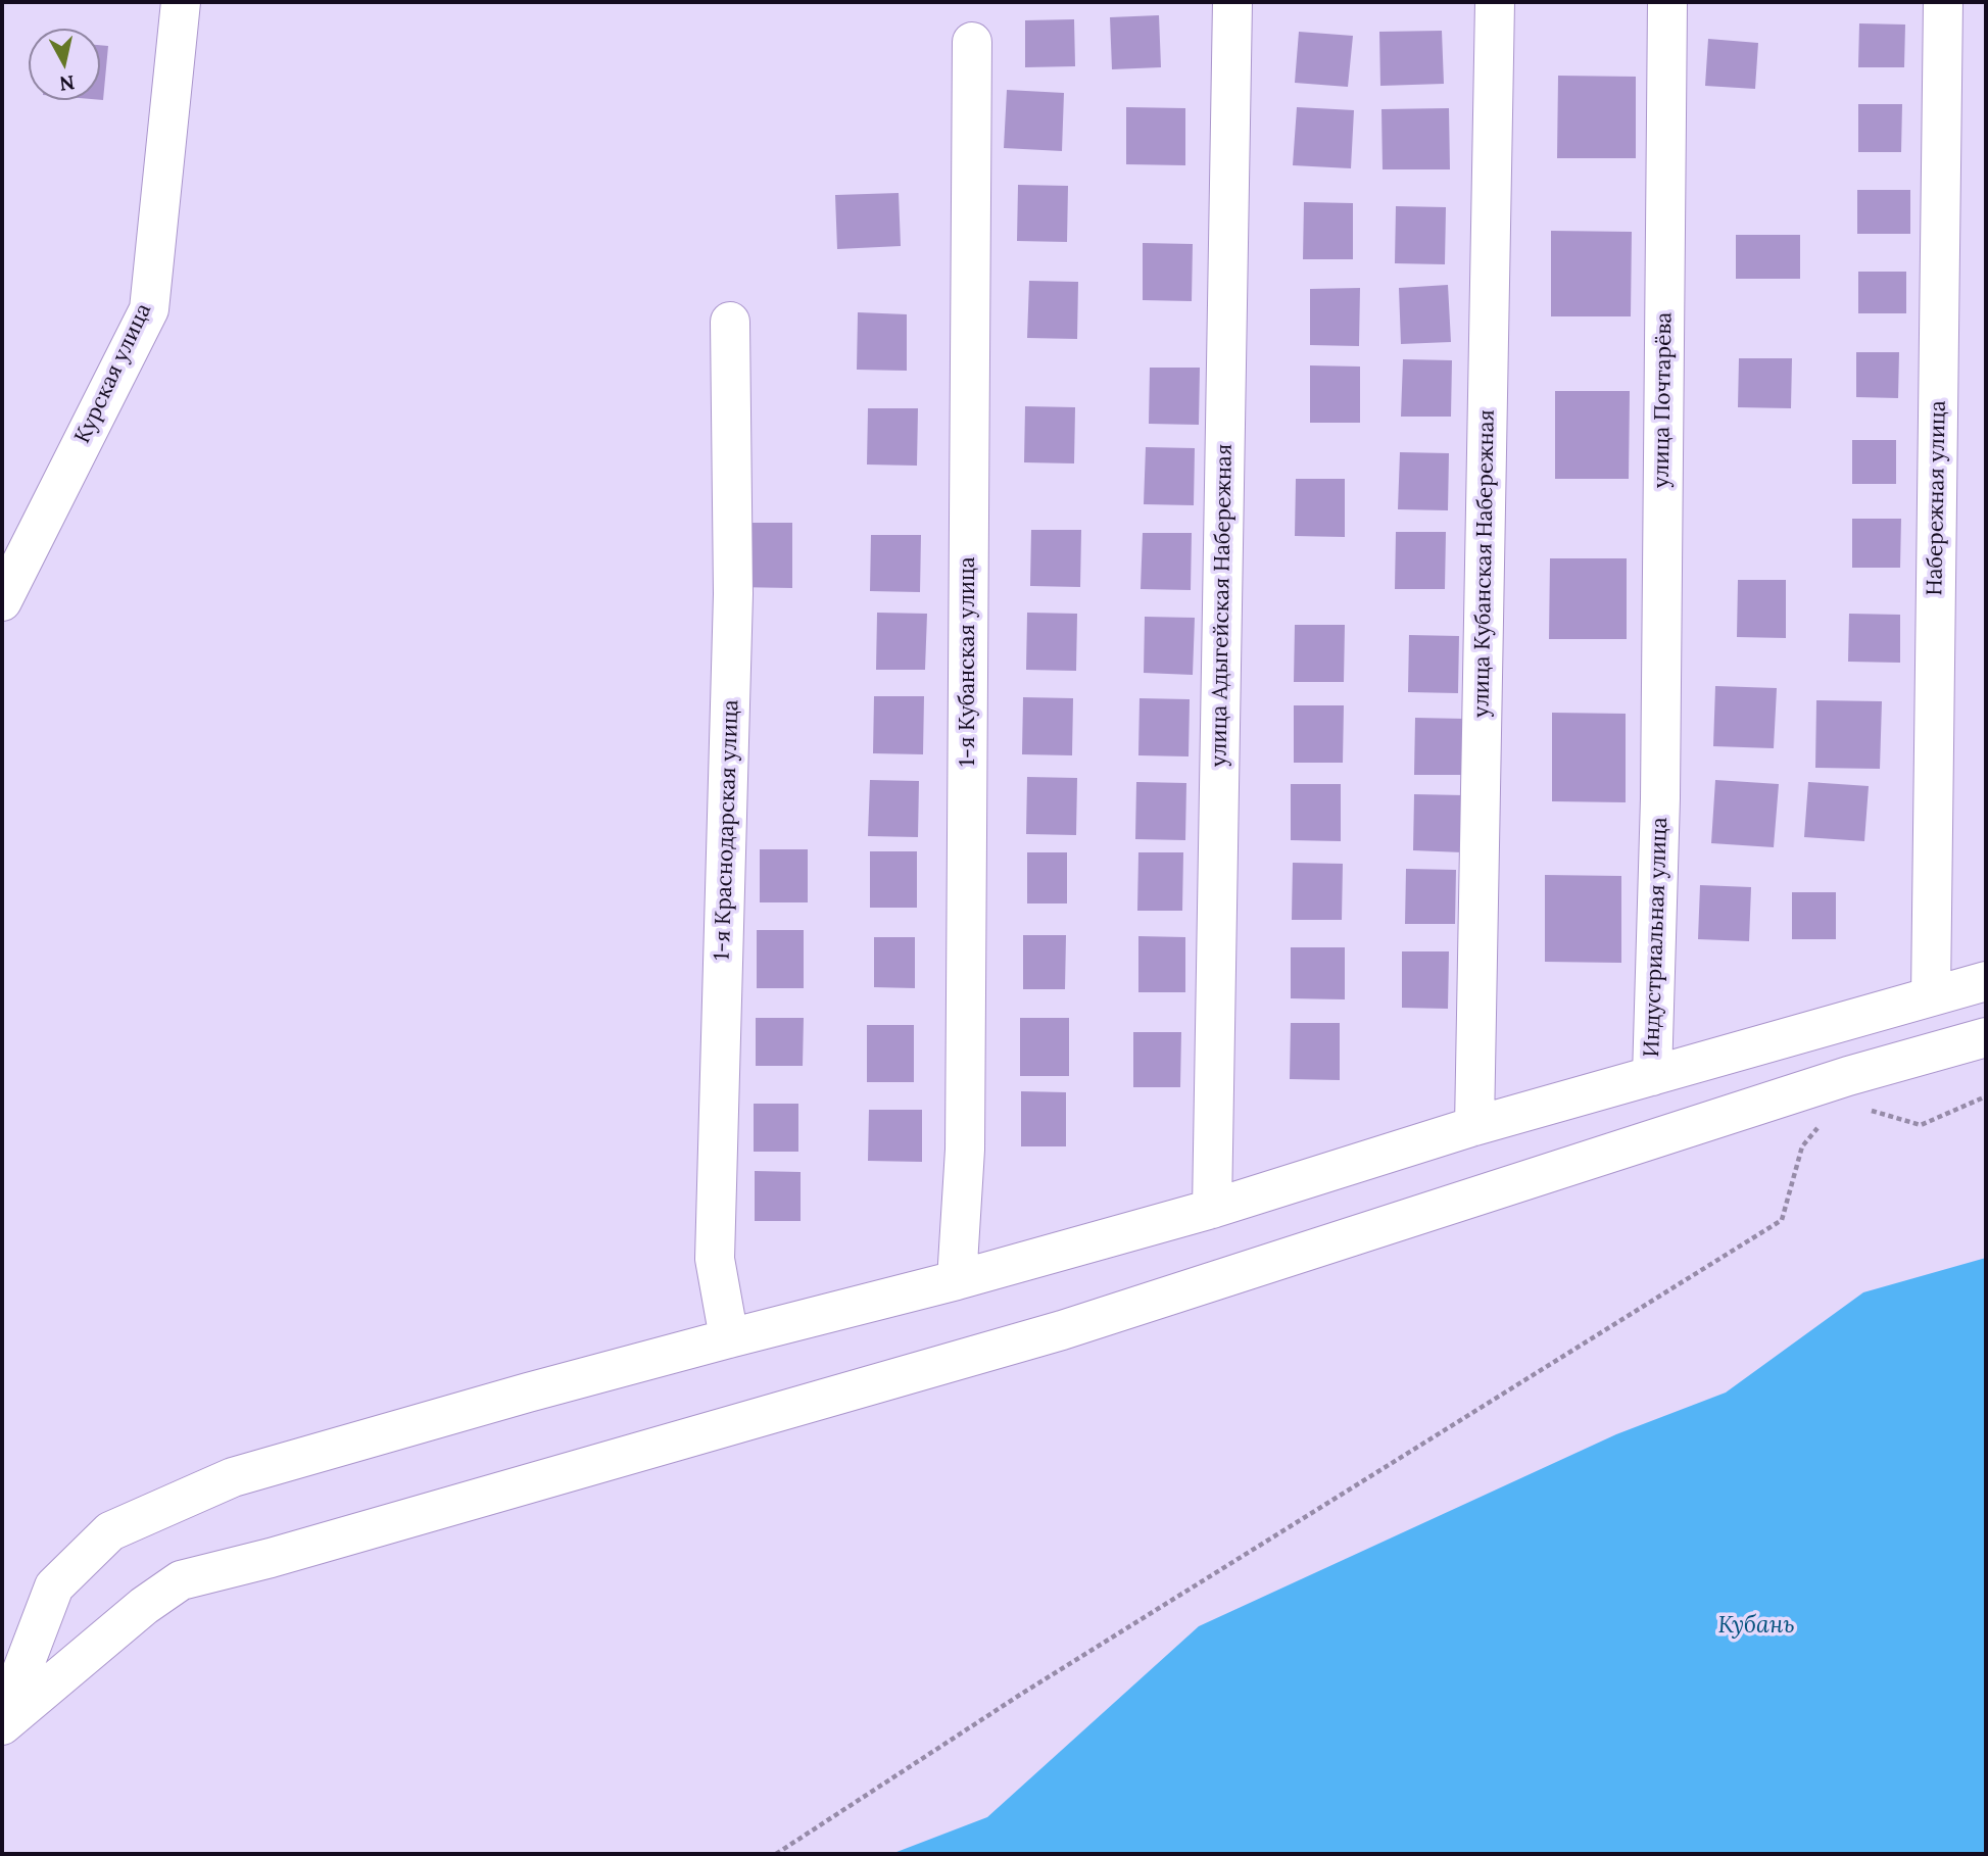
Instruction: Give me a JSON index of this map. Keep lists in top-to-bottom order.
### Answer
{
  "streets": {
    "street": [
      "Курская улица",
      "улица Почтарёва",
      "Набережная улица",
      "улица Кубанская Набережная",
      "улица Адыгейская Набережная",
      "1-я Кубанская улица",
      "1-я Краснодарская улица",
      "Индустриальная улица"
    ]
  },
  "crossings": [
    ["улица Почтарёва", "Индустриальная улица"]
  ],
  "water": ["Кубань"],
  "north": "bottom"
}
